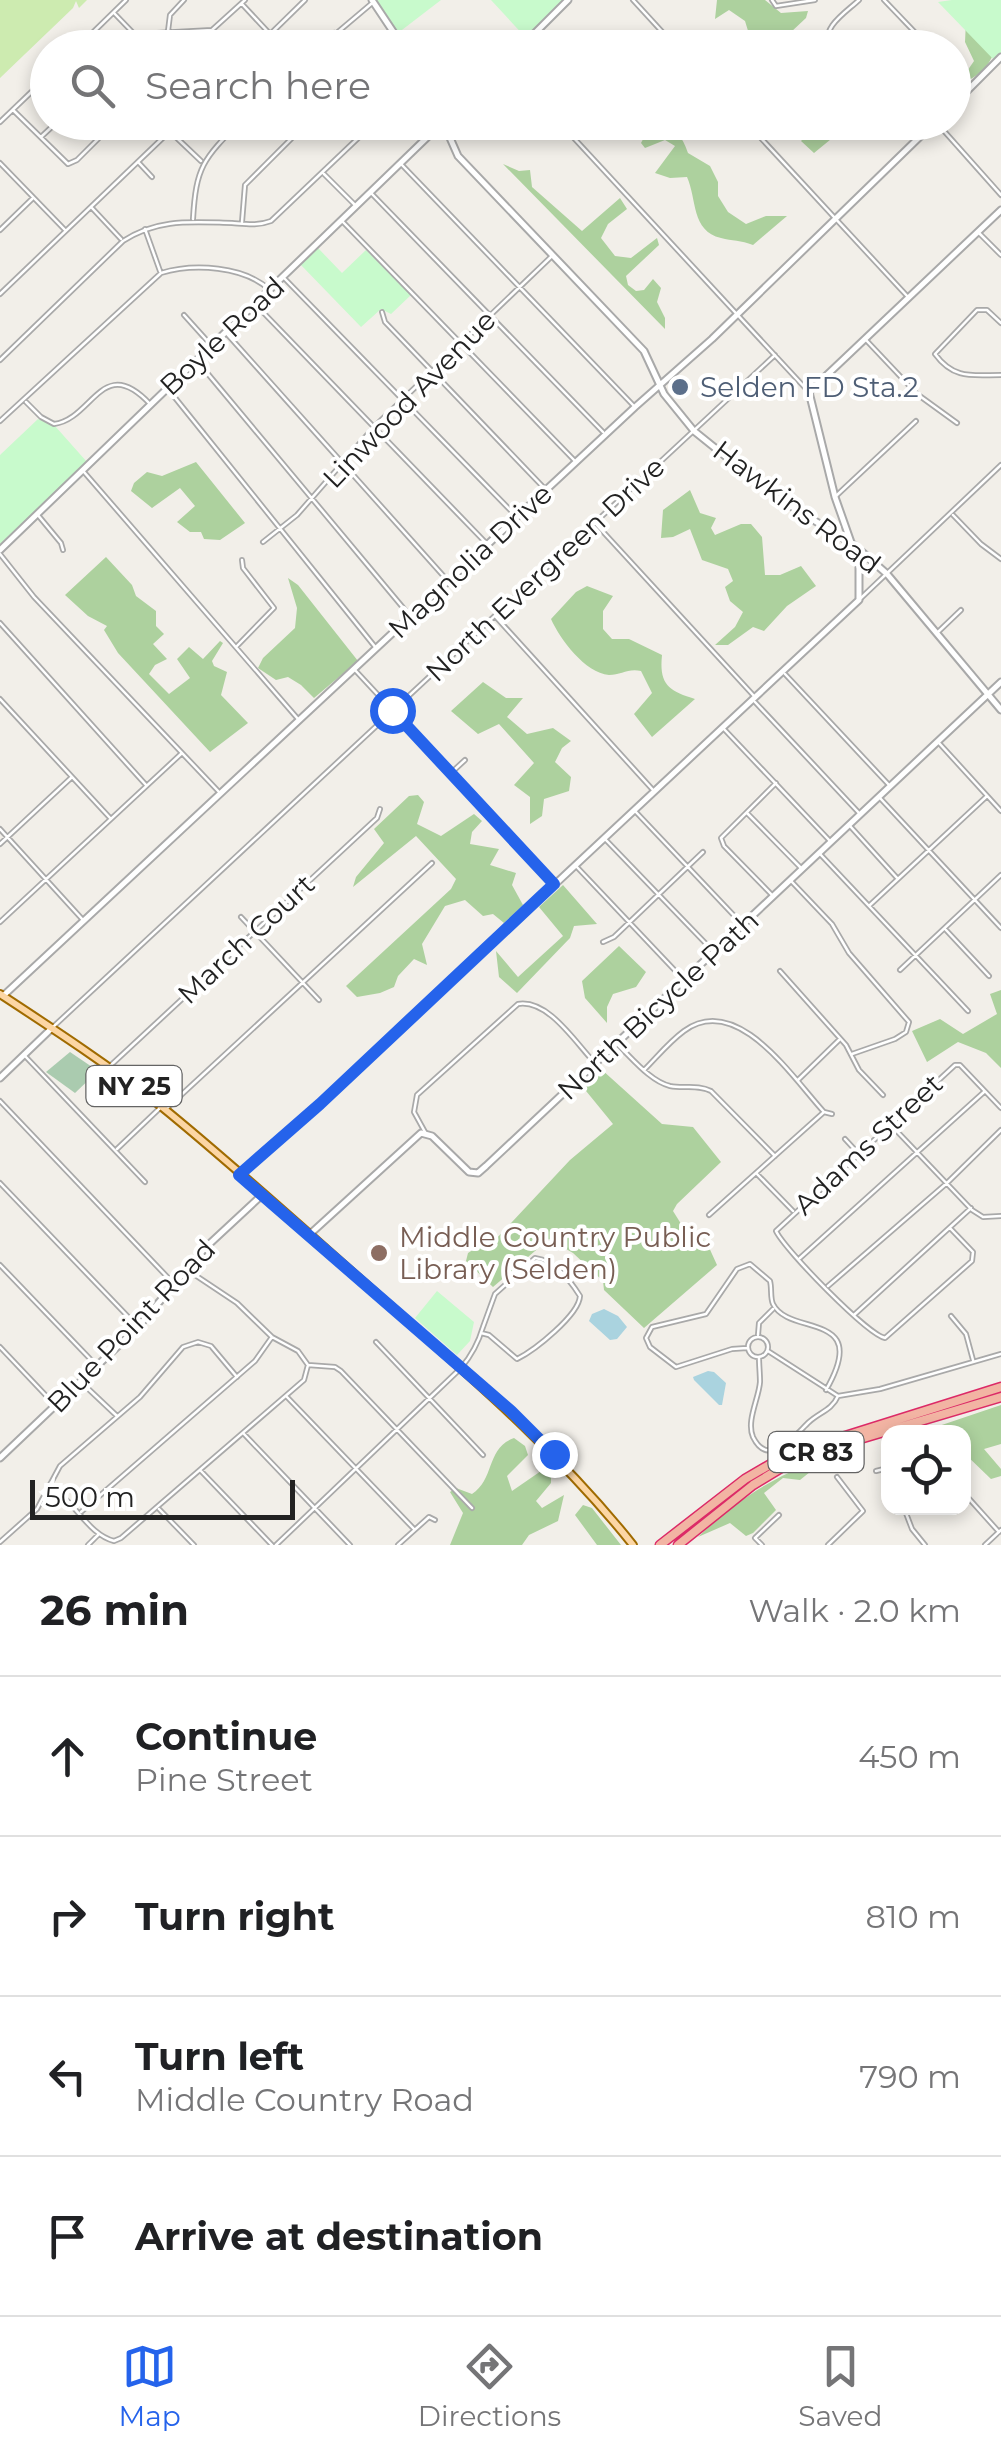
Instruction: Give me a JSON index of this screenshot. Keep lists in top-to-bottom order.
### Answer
{
  "streets": {
    "highway": ["CR 83"],
    "main road": ["NY 25"],
    "street": [
      "Boyle Road",
      "Linwood Avenue",
      "Hawkins Road",
      "Magnolia Drive",
      "North Evergreen Drive",
      "March Court",
      "North Bicycle Path",
      "Adams Street",
      "Blue Point Road"
    ]
  },
  "crossings": [
    ["Linwood Avenue", "Hawkins Road"],
    ["Hawkins Road", "Magnolia Drive"],
    ["Hawkins Road", "North Evergreen Drive"],
    ["Hawkins Road", "North Bicycle Path"],
    ["Magnolia Drive", "NY 25"],
    ["North Evergreen Drive", "NY 25"],
    ["March Court", "NY 25"],
    ["NY 25", "Blue Point Road"]
  ],
  "places": ["Selden FD Sta.2", "Middle Country Public Library (Selden)"],
  "scale_bar": "500 m",
  "page": {
    "search": "Search here",
    "scale": "500 m",
    "heading": ["26 min", "Walk · 2.0 km"],
    "list": [
      ["Continue", "Pine Street", "450 m"],
      ["Turn right", "810 m"],
      ["Turn left", "Middle Country Road", "790 m"],
      "Arrive at destination"
    ],
    "nav": ["Map", "Directions", "Saved"]
  }
}
